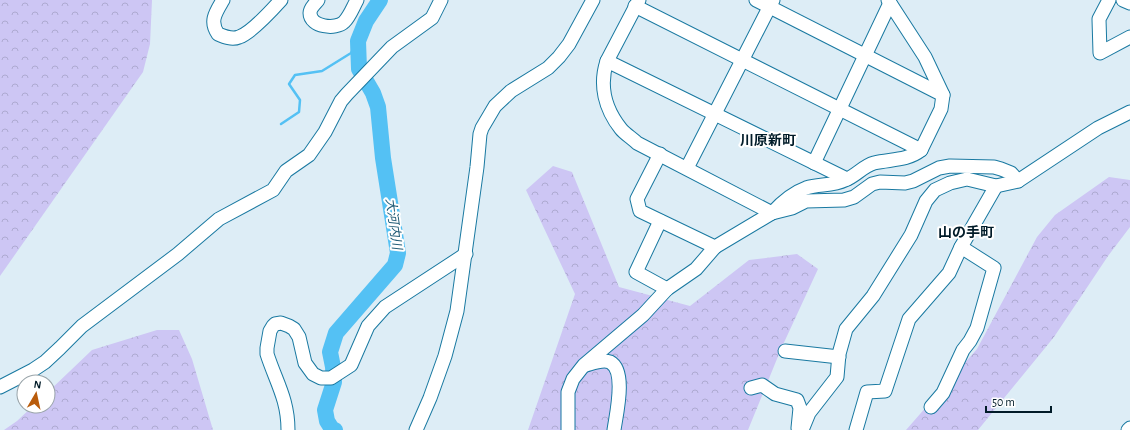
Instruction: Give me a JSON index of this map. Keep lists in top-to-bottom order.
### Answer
{
  "districts": ["川原新町", "山の手町"],
  "water": ["大河内川"],
  "scale_bar": "50 m",
  "north": "top"
}
